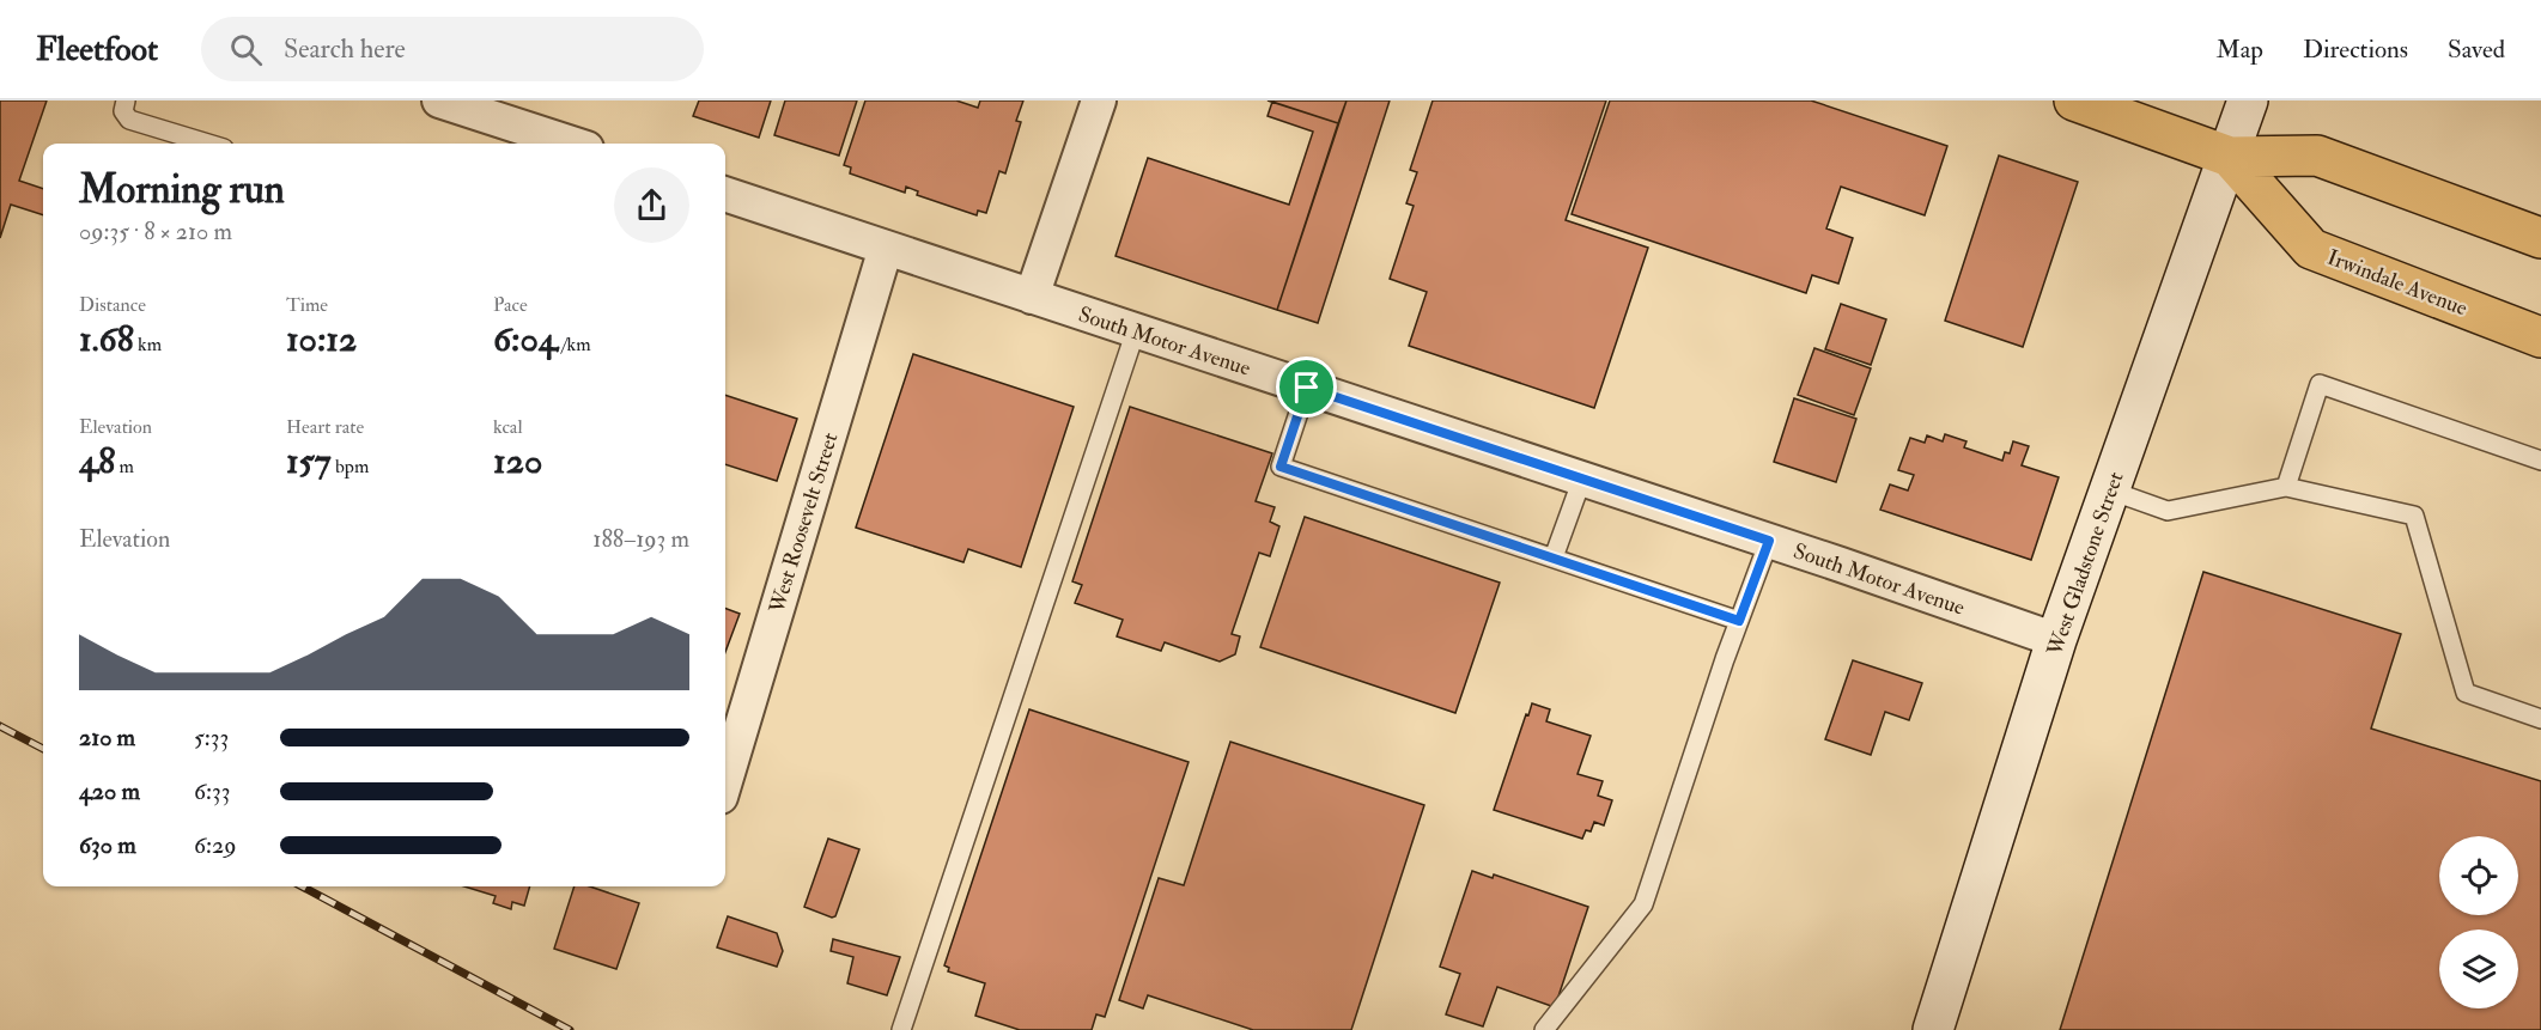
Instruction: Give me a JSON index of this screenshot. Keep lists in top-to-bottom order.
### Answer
{
  "streets": {
    "main road": ["Irwindale Avenue"],
    "street": ["South Motor Avenue", "West Roosevelt Street", "West Gladstone Street"]
  },
  "crossings": [
    ["Irwindale Avenue", "West Gladstone Street"],
    ["South Motor Avenue", "West Roosevelt Street"],
    ["South Motor Avenue", "West Gladstone Street"]
  ],
  "page": {
    "header": "Fleetfoot",
    "search": "Search here",
    "nav": ["Map", "Directions", "Saved"],
    "heading": ["Morning run", "09:35 · 8 × 210 m"],
    "stats": [
      ["Distance", "1.68 km"],
      ["Time", "10:12"],
      ["Pace", "6:04 /km"],
      ["Elevation", "48 m"],
      ["Heart rate", "157 bpm"],
      ["kcal", "120"]
    ],
    "chart": ["Elevation", "188–193 m"],
    "list": [
      {
        "name": "210 m",
        "note": "5:33"
      },
      {
        "name": "420 m",
        "note": "6:33"
      },
      {
        "name": "630 m",
        "note": "6:29"
      }
    ]
  }
}
